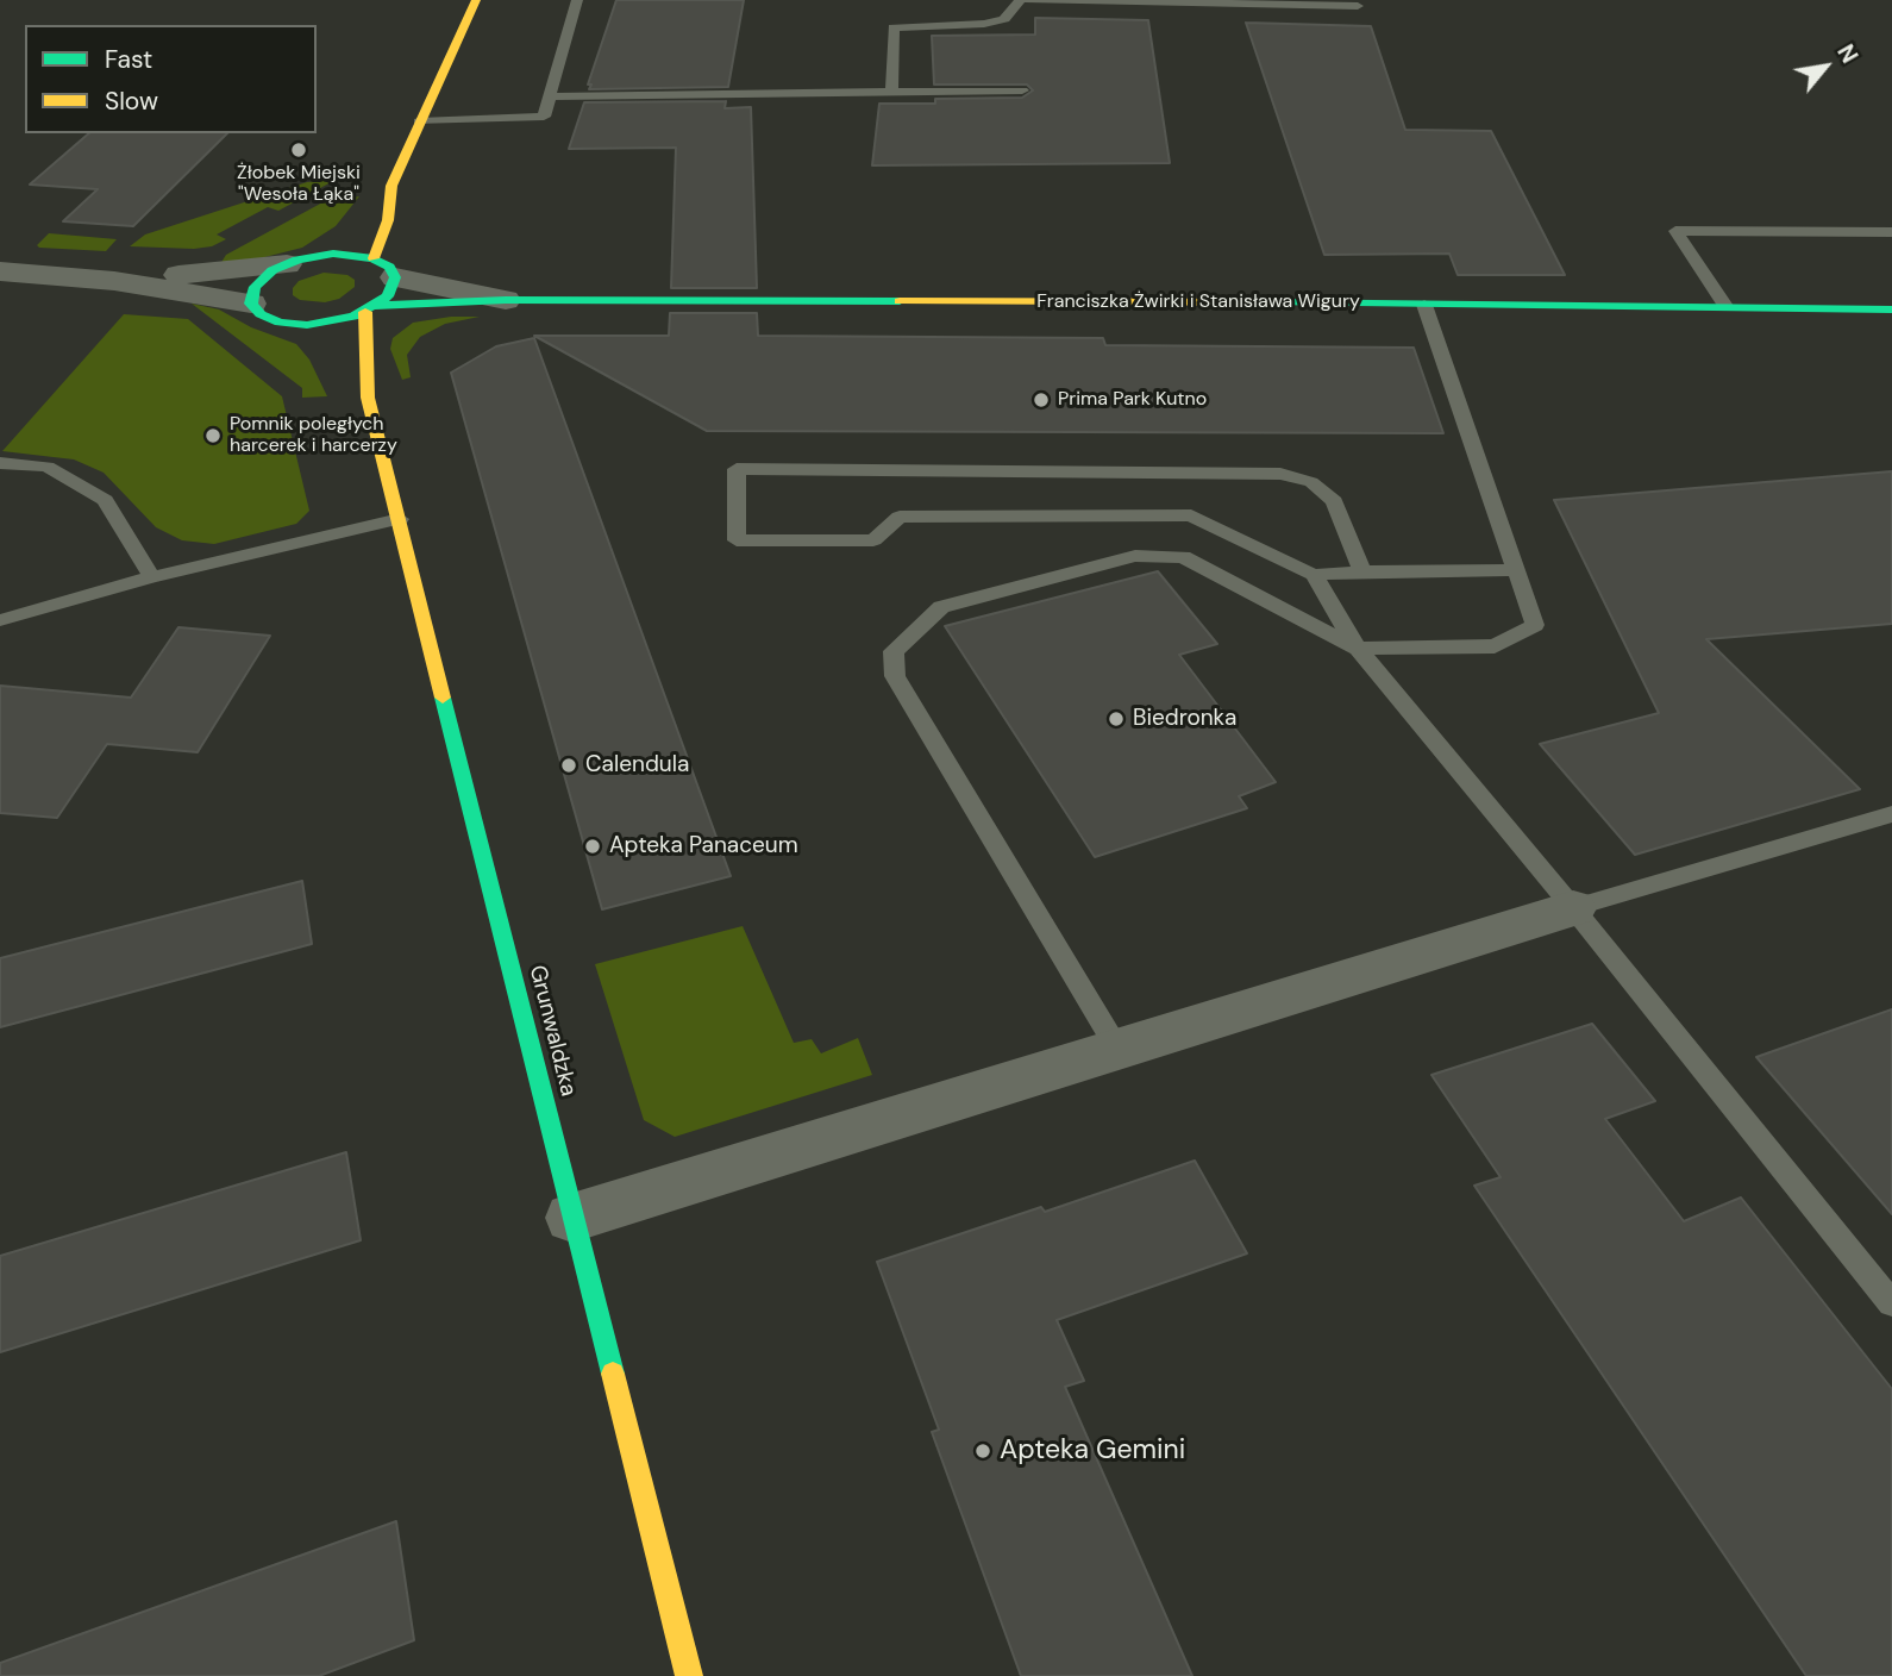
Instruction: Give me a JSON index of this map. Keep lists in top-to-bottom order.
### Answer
{
  "streets": {
    "street": ["Franciszka Żwirki i Stanisława Wigury", "Grunwaldzka"]
  },
  "crossings": [
    ["Franciszka Żwirki i Stanisława Wigury", "Grunwaldzka"]
  ],
  "places": [
    "Żłobek Miejski \"Wesoła Łąka\"",
    "Prima Park Kutno",
    "Pomnik poległych harcerek i harcerzy",
    "Biedronka",
    "Calendula",
    "Apteka Panaceum",
    "Apteka Gemini"
  ],
  "legend": ["Fast", "Slow"],
  "north": "top right"
}
